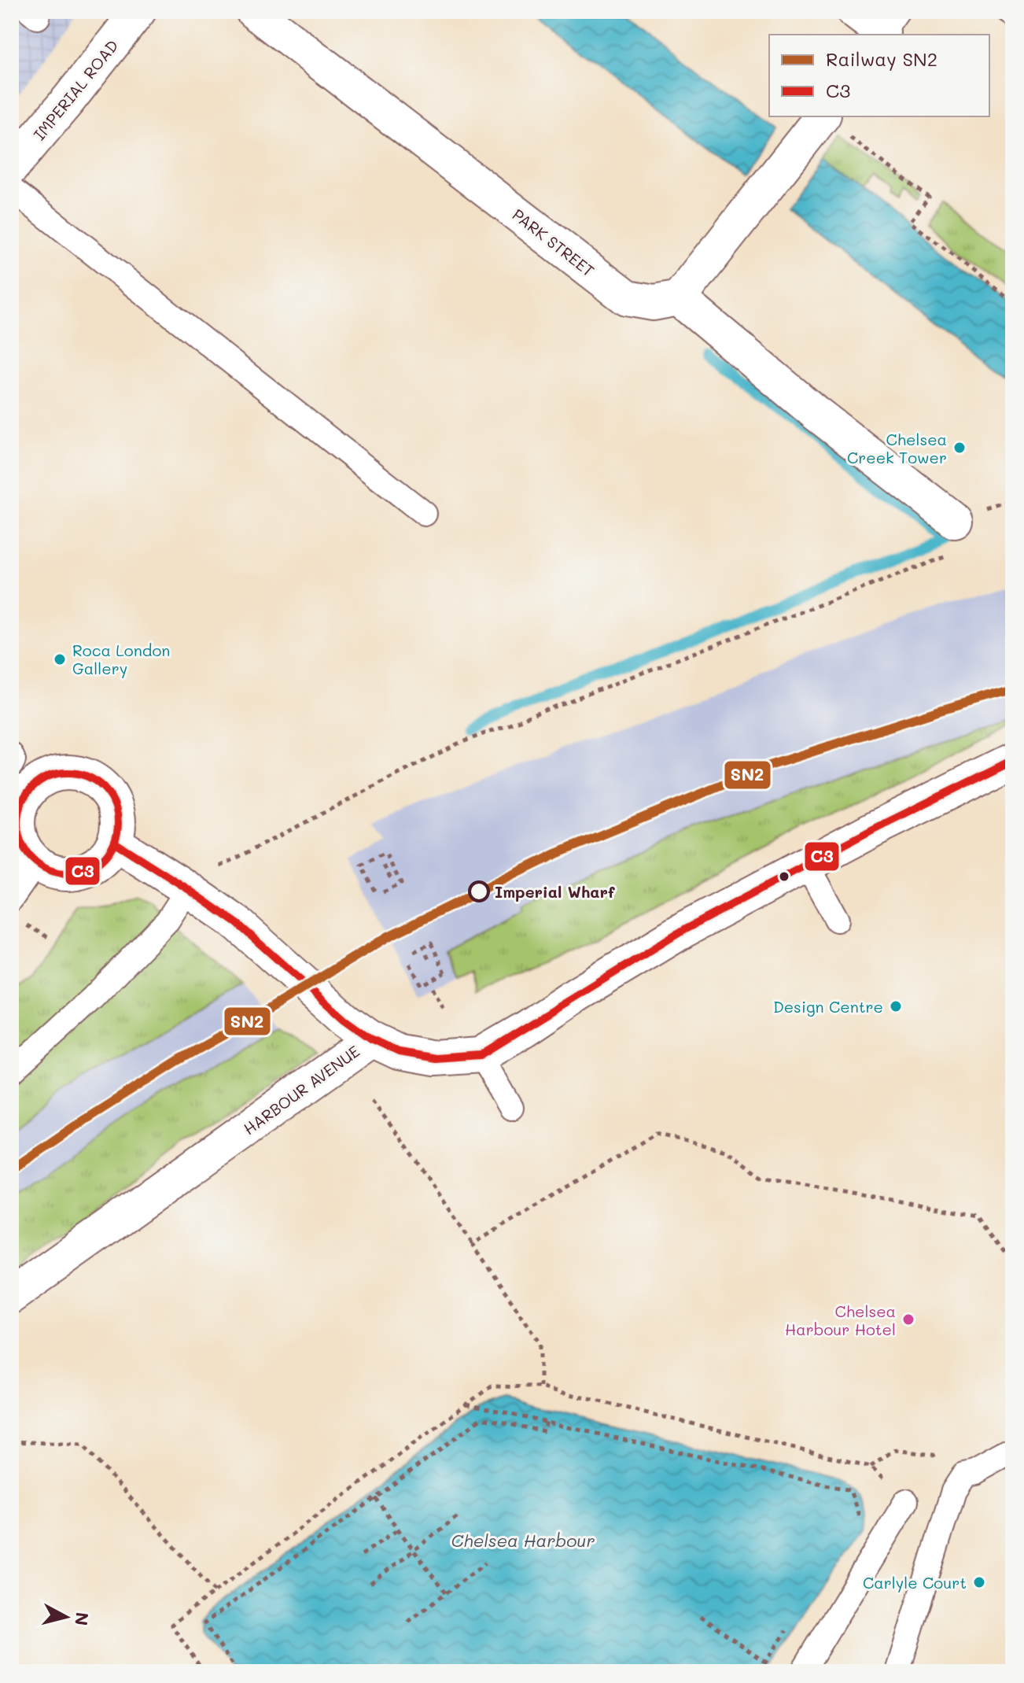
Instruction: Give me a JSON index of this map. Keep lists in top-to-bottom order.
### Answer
{
  "streets": {
    "street": ["IMPERIAL ROAD", "PARK STREET", "HARBOUR AVENUE"]
  },
  "water": ["Chelsea Harbour"],
  "places": [
    "Chelsea Creek Tower",
    "Roca London Gallery",
    "Imperial Wharf",
    "Design Centre",
    "Chelsea Harbour Hotel",
    "Carlyle Court"
  ],
  "lines": ["rail line SN2", "transit line C3"],
  "legend": ["Railway SN2", "C3"],
  "north": "right"
}
